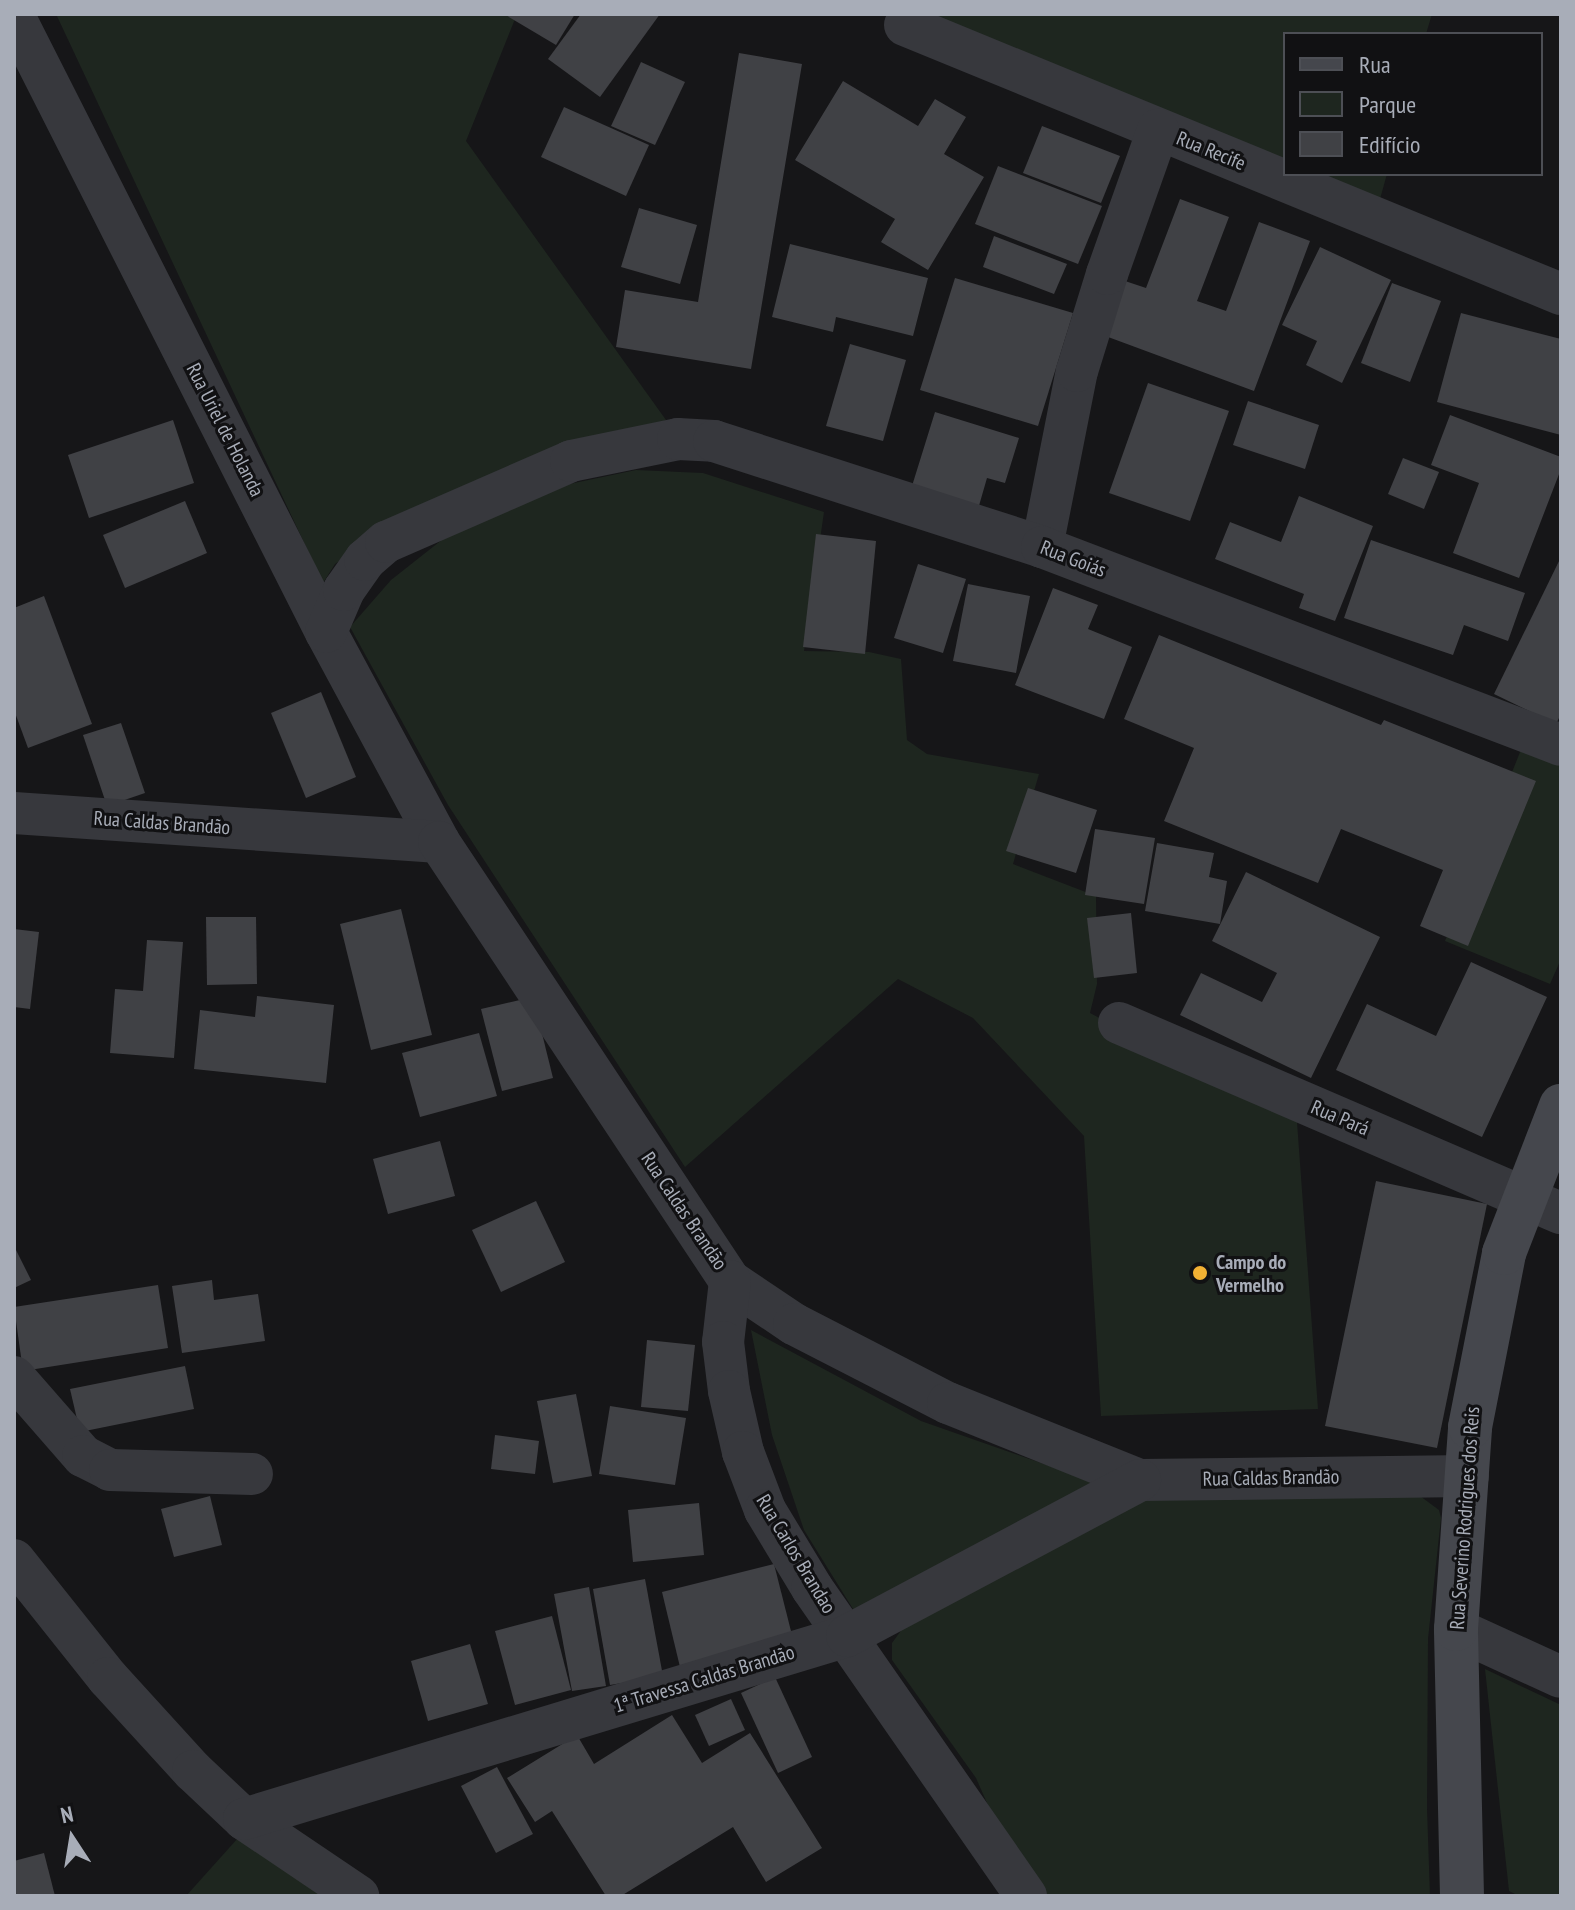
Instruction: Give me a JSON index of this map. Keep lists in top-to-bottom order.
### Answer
{
  "streets": {
    "street": [
      "Rua Recife",
      "Rua Uriel de Holanda",
      "Rua Goiás",
      "Rua Caldas Brandão",
      "Rua Pará",
      "Rua Severino Rodrigues dos Reis",
      "Rua Carlos Brandao",
      "1ª Travessa Caldas Brandão"
    ]
  },
  "crossings": [
    ["Rua Uriel de Holanda", "Rua Goiás"],
    ["Rua Uriel de Holanda", "Rua Caldas Brandão"],
    ["Rua Caldas Brandão", "Rua Severino Rodrigues dos Reis"],
    ["Rua Caldas Brandão", "Rua Carlos Brandao"],
    ["Rua Caldas Brandão", "1ª Travessa Caldas Brandão"],
    ["Rua Pará", "Rua Severino Rodrigues dos Reis"],
    ["Rua Carlos Brandao", "1ª Travessa Caldas Brandão"]
  ],
  "places": ["Campo do Vermelho"],
  "legend": ["Rua", "Parque", "Edifício"],
  "north": "top"
}
